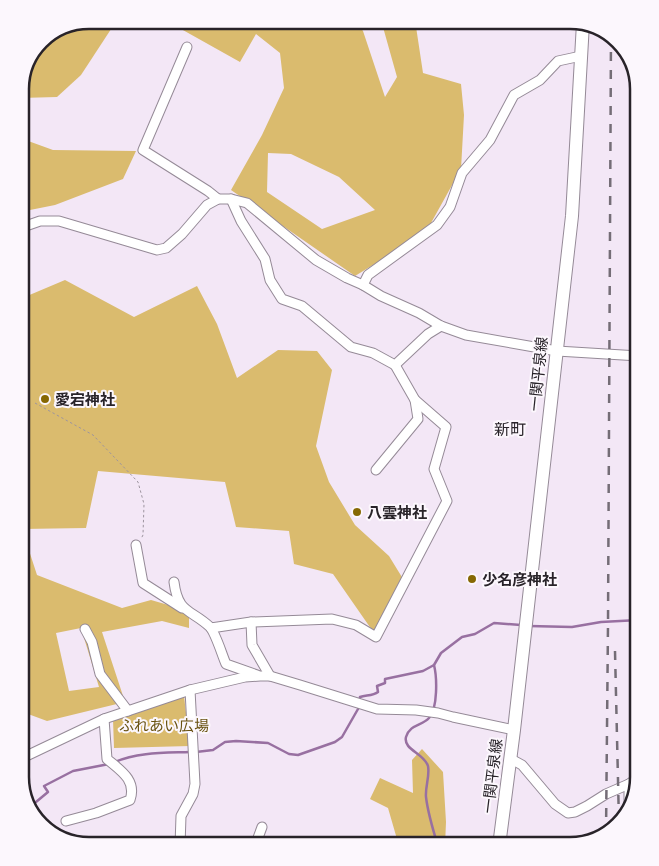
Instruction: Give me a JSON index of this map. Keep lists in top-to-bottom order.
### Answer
{
  "streets": {
    "main road": ["一関平泉線"]
  },
  "districts": ["新町"],
  "parks": ["ふれあい広場"],
  "places": ["愛宕神社", "八雲神社", "少名彦神社"]
}
